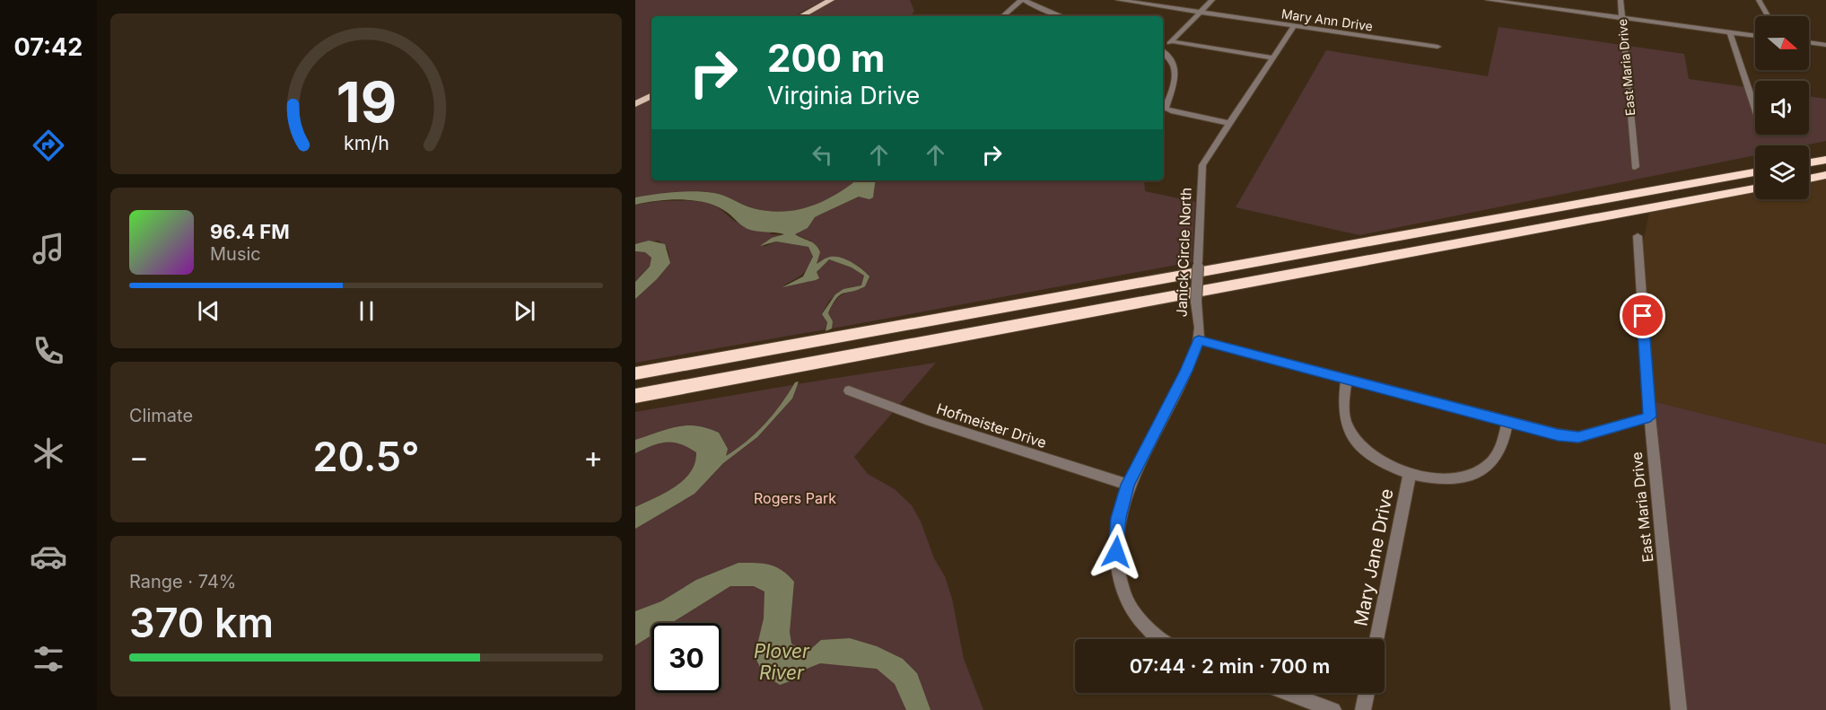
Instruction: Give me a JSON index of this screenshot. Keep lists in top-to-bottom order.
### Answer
{
  "streets": {
    "street": [
      "Mary Ann Drive",
      "East Maria Drive",
      "Janick Circle North",
      "Hofmeister Drive",
      "Mary Jane Drive"
    ]
  },
  "crossings": [
    ["Mary Ann Drive", "Janick Circle North"],
    ["Janick Circle North", "Hofmeister Drive"]
  ],
  "water": ["Plover River"],
  "parks": ["Rogers Park"],
  "north": "right",
  "page": {
    "tabs": "07:42",
    "turn": ["200 m", "Virginia Drive"],
    "song": ["96.4 FM", "Music"],
    "tile": [
      "Climate",
      ["Range · 74%", "370 km"]
    ],
    "heat": ["−", "20.5°", "+"],
    "limit": "30",
    "trip": "07:44 · 2 min · 700 m",
    "gauge": ["19", "km/h"]
  }
}
